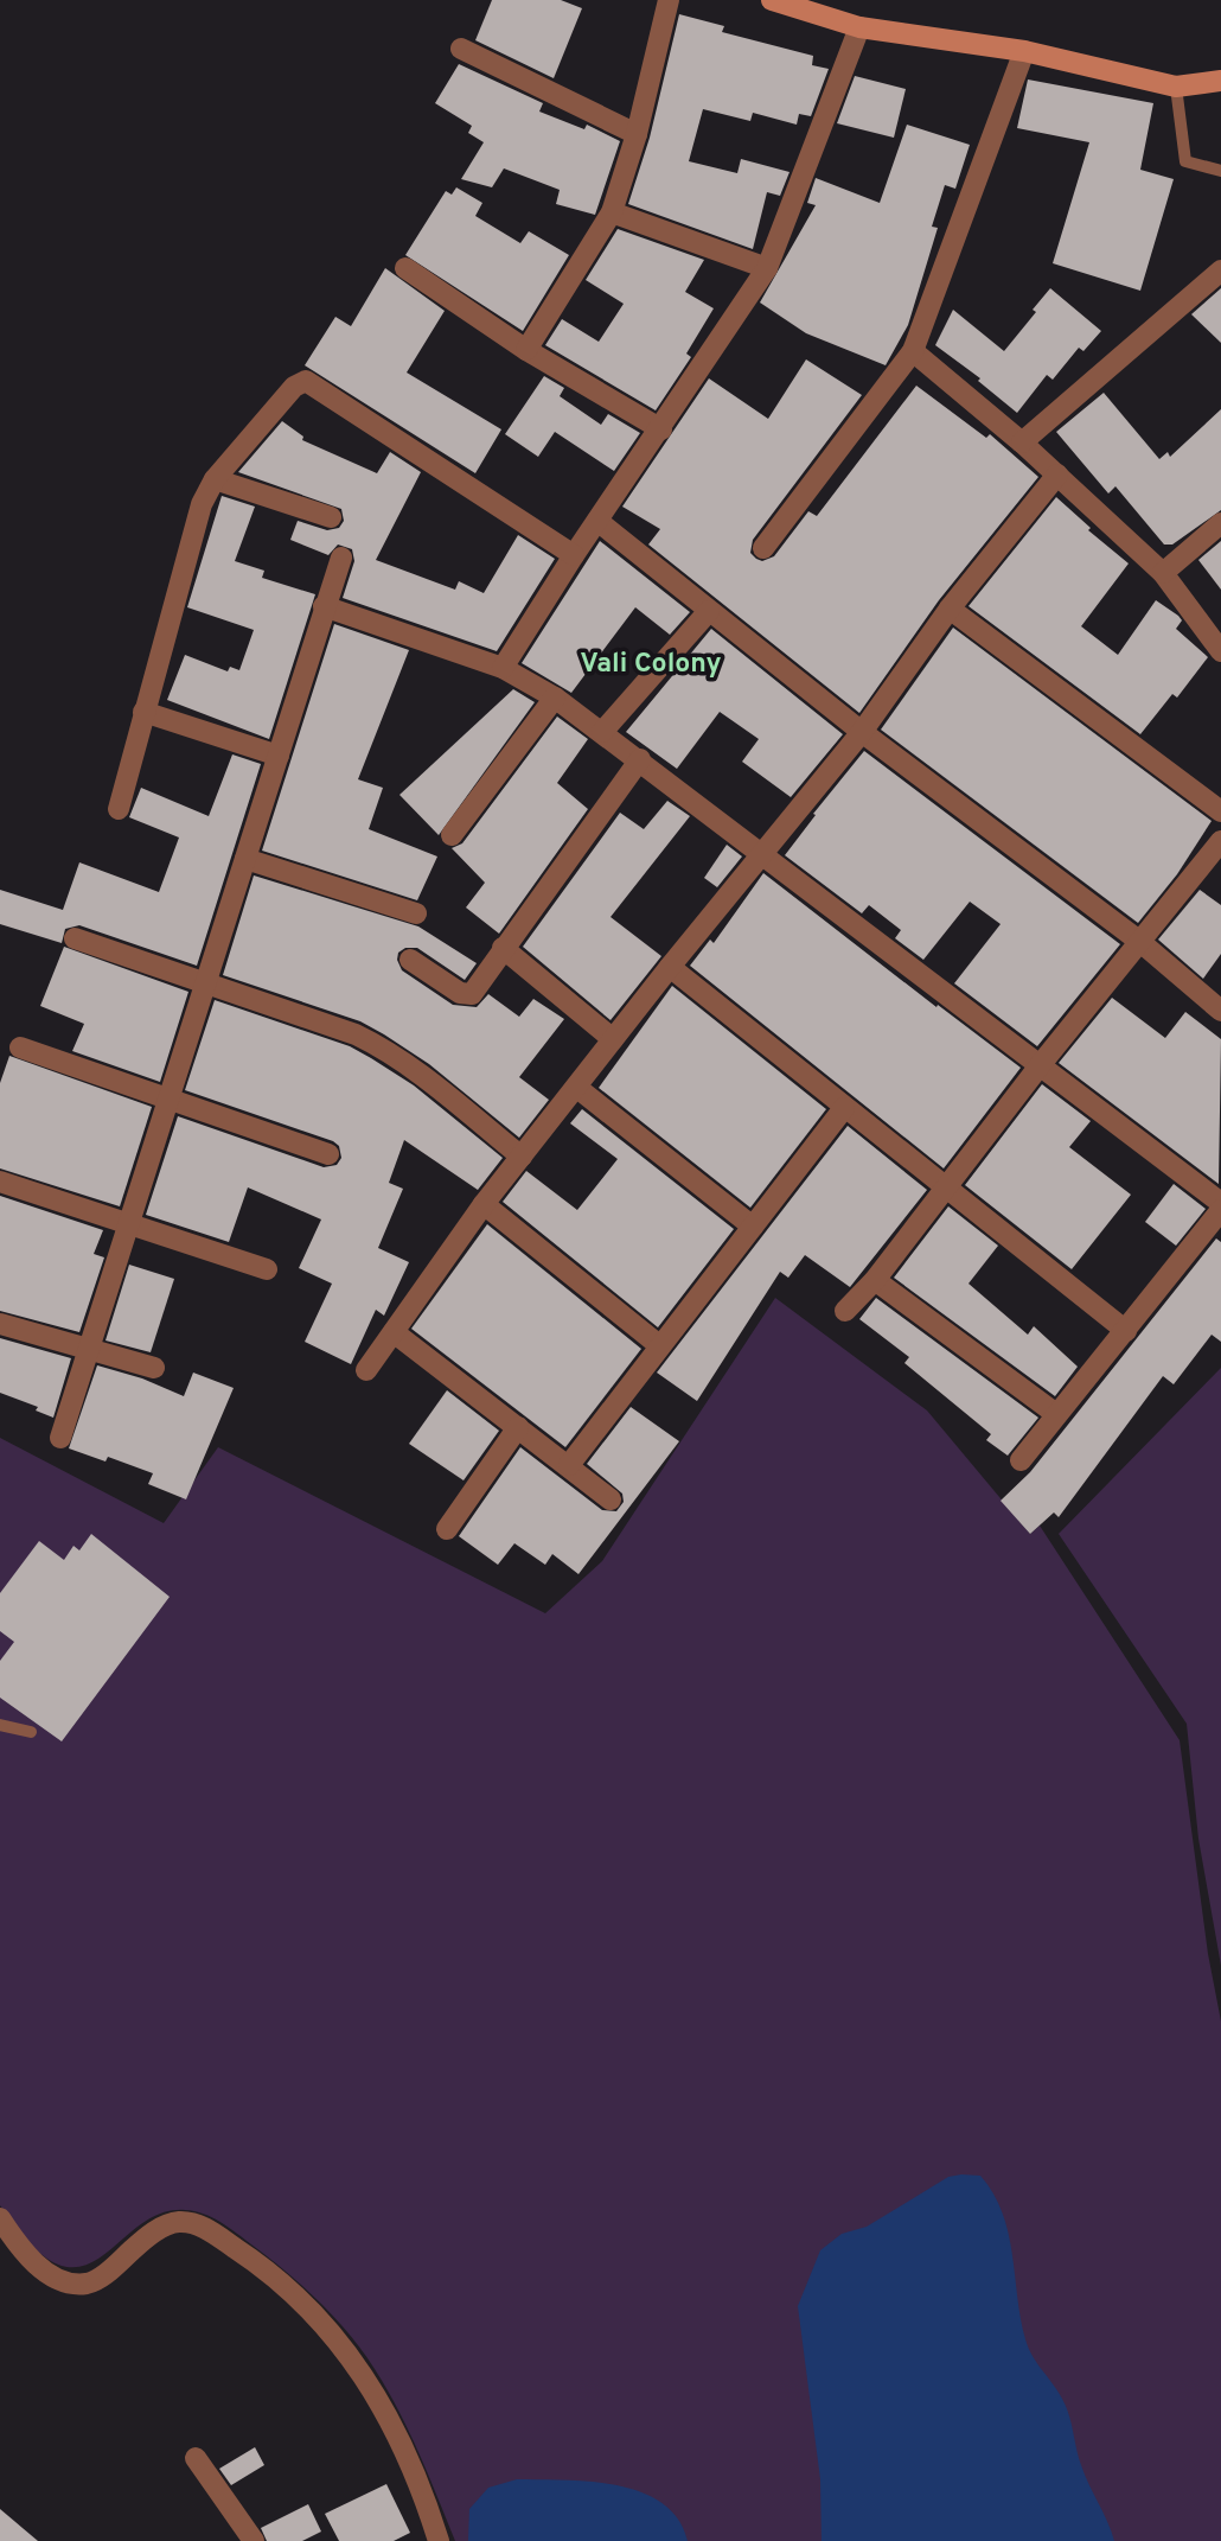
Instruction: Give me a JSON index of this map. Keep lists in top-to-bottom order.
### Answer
{
  "districts": ["Vali Colony"]
}
